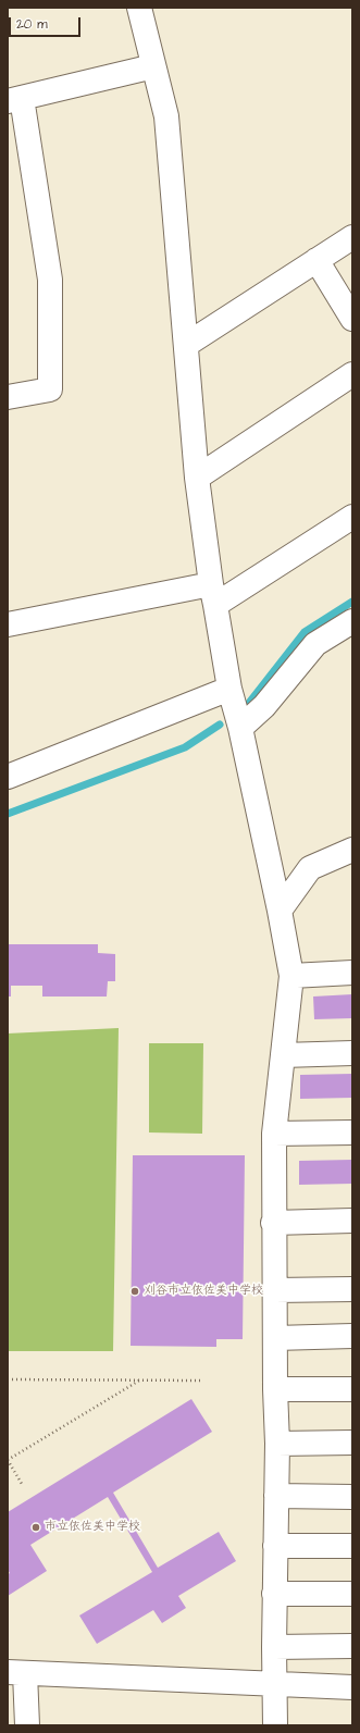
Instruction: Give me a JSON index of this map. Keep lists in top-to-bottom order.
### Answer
{
  "places": ["刈谷市立依佐美中学校", "市立依佐美中学校"],
  "scale_bar": "20 m"
}
